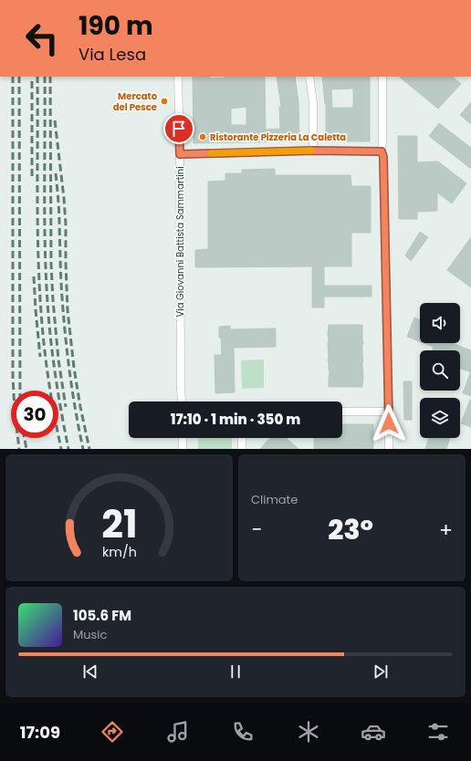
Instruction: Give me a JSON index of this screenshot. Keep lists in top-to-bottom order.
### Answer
{
  "streets": {
    "street": ["Via Giovanni Battista Sammartini"]
  },
  "places": ["Mercato del Pesce", "Ristorante Pizzeria La Caletta"],
  "page": {
    "turn": ["190 m", "Via Lesa"],
    "limit": "30",
    "trip": "17:10 · 1 min · 350 m",
    "tile": "Climate",
    "heat": ["−", "23°", "+"],
    "song": ["105.6 FM", "Music"],
    "tabs": "17:09",
    "gauge": ["21", "km/h"]
  }
}
